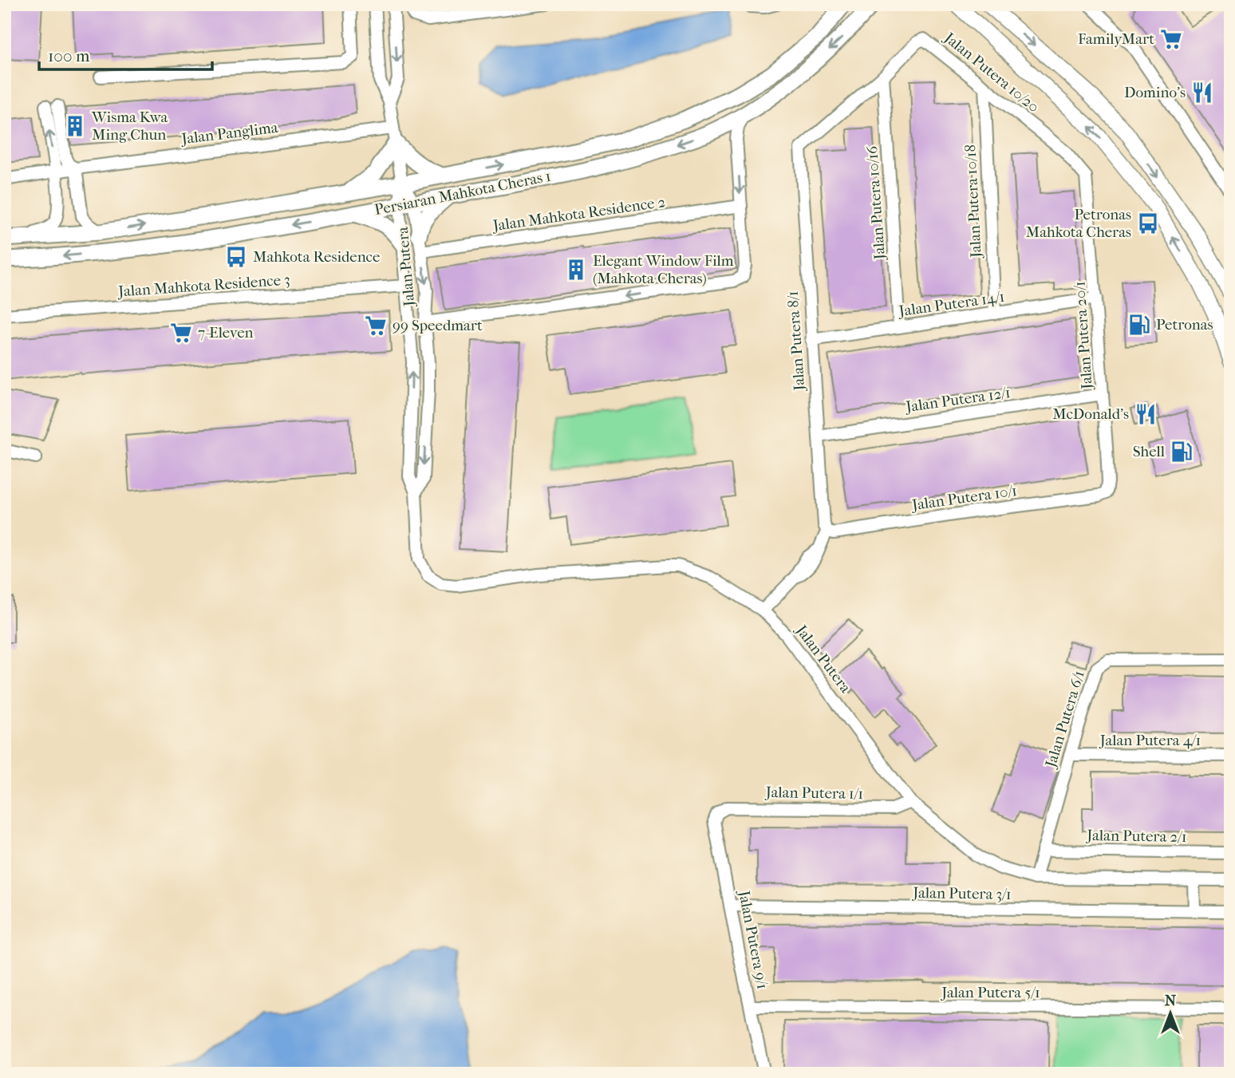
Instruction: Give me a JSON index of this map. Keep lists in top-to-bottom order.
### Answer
{
  "streets": {
    "main road": ["Persiaran Mahkota Cheras 1"],
    "street": [
      "Jalan Putera 10/20",
      "Jalan Panglima",
      "Jalan Putera 10/18",
      "Jalan Putera 10/16",
      "Jalan Mahkota Residence 2",
      "Jalan Putera",
      "Jalan Mahkota Residence 3",
      "Jalan Putera 14/1",
      "Jalan Putera 20/1",
      "Jalan Putera 8/1",
      "Jalan Putera 12/1",
      "Jalan Putera 10/1",
      "Jalan Putera 6/1",
      "Jalan Putera 4/1",
      "Jalan Putera 1/1",
      "Jalan Putera 2/1",
      "Jalan Putera 3/1",
      "Jalan Putera 9/1",
      "Jalan Putera 5/1"
    ]
  },
  "crossings": [
    ["Jalan Putera 10/20", "Jalan Putera 10/18"],
    ["Jalan Putera 10/20", "Jalan Putera 10/16"],
    ["Jalan Putera 10/20", "Jalan Putera 20/1"],
    ["Jalan Putera 10/20", "Jalan Putera 8/1"],
    ["Persiaran Mahkota Cheras 1", "Jalan Putera"],
    ["Jalan Putera 10/18", "Jalan Putera 14/1"],
    ["Jalan Putera 10/16", "Jalan Putera 14/1"],
    ["Jalan Mahkota Residence 2", "Jalan Putera"],
    ["Jalan Putera", "Jalan Mahkota Residence 3"],
    ["Jalan Putera", "Jalan Putera 6/1"],
    ["Jalan Putera", "Jalan Putera 1/1"],
    ["Jalan Putera 14/1", "Jalan Putera 20/1"],
    ["Jalan Putera 14/1", "Jalan Putera 8/1"],
    ["Jalan Putera 20/1", "Jalan Putera 12/1"],
    ["Jalan Putera 20/1", "Jalan Putera 10/1"],
    ["Jalan Putera 8/1", "Jalan Putera 12/1"],
    ["Jalan Putera 8/1", "Jalan Putera 10/1"],
    ["Jalan Putera 6/1", "Jalan Putera 4/1"],
    ["Jalan Putera 6/1", "Jalan Putera 2/1"],
    ["Jalan Putera 1/1", "Jalan Putera 9/1"],
    ["Jalan Putera 3/1", "Jalan Putera 9/1"],
    ["Jalan Putera 9/1", "Jalan Putera 5/1"]
  ],
  "places": {
    "supermarket": ["FamilyMart", "99 Speedmart", "7-Eleven"],
    "restaurant": ["Domino's", "McDonald's"],
    "building": ["Wisma Kwa Ming Chun", "Elegant Window Film (Mahkota Cheras)"],
    "bus stop": ["Petronas Mahkota Cheras", "Mahkota Residence"],
    "fuel station": ["Petronas", "Shell"]
  },
  "scale_bar": "100 m",
  "north": "top"
}
